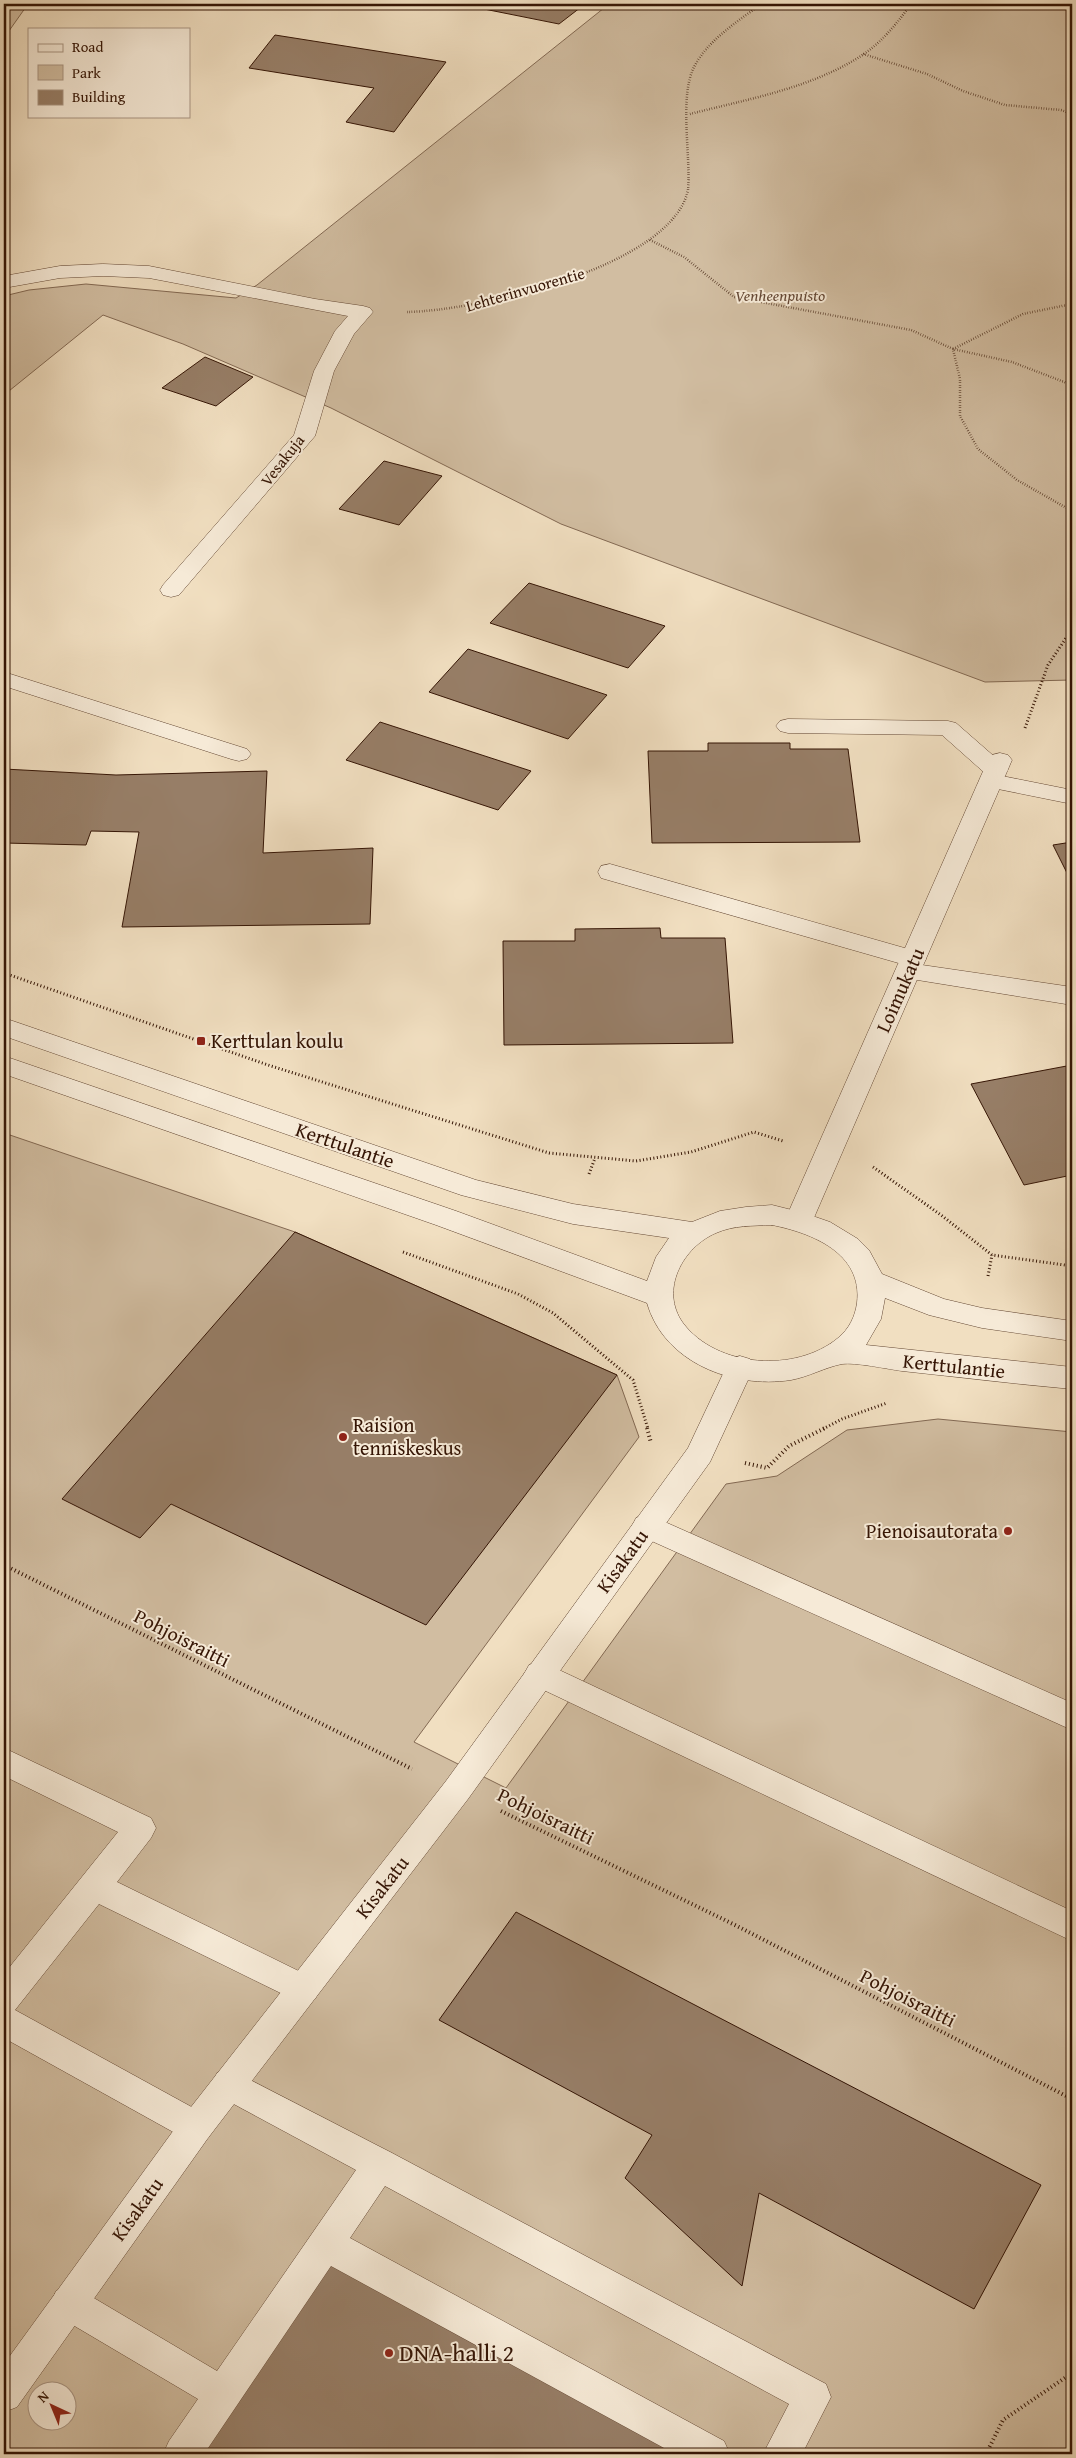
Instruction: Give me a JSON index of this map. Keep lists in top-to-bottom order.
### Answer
{
  "streets": {
    "street": [
      "Vesakuja",
      "Loimukatu",
      "Kerttulantie",
      "Kisakatu"
    ],
    "path": ["Lehterinvuorentie", "Pohjoisraitti"]
  },
  "crossings": [
    ["Lehterinvuorentie", "Vesakuja"],
    ["Kisakatu", "Pohjoisraitti"]
  ],
  "parks": ["Venheenpuisto"],
  "places": {
    "transit": ["Kerttulan koulu"],
    "other": ["Raision tenniskeskus", "Pienoisautorata", "DNA-halli 2"]
  },
  "legend": ["Road", "Park", "Building"],
  "north": "top left"
}
